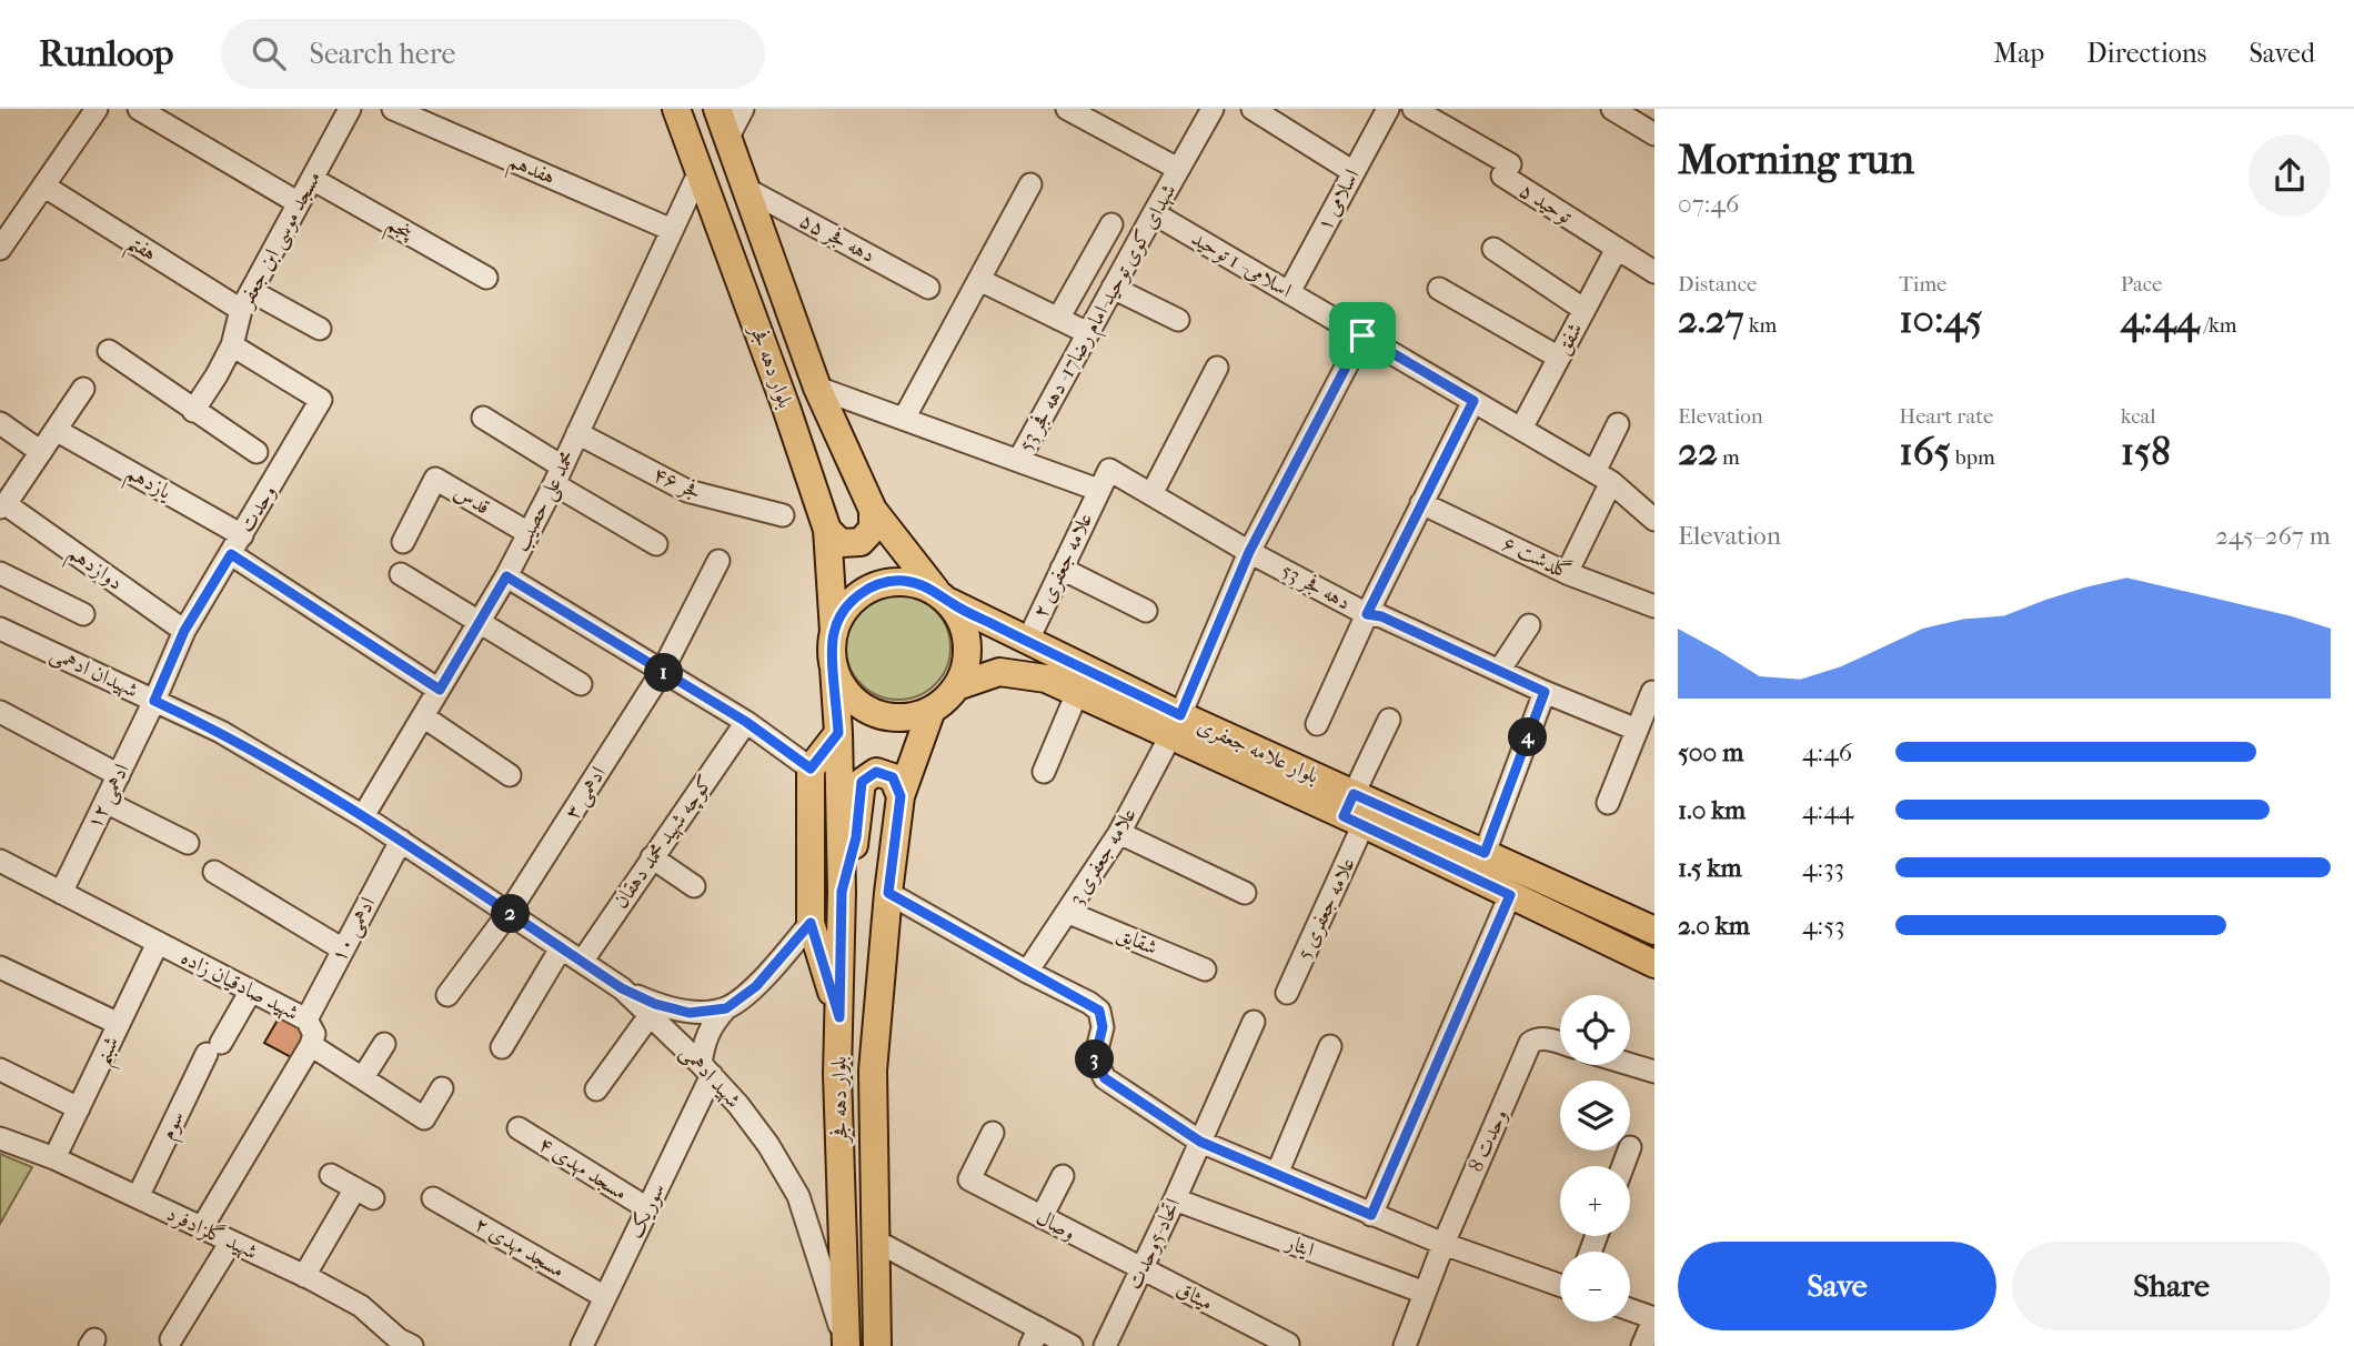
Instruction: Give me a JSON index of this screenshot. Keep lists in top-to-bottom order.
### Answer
{
  "streets": {
    "main road": ["بلوار دهه فجر", "بلوار علامه جعفری"],
    "street": [
      "هفدهم",
      "اسلامی ۱",
      "توحید ۵",
      "پنجم",
      "دهه فجر ۵۵",
      "مسجد موسی ابن جعفر",
      "هفتم",
      "اسلامی- 1 توحید",
      "شهدای کوی توحید-امام رضا17- دهه فجر 53",
      "شفق",
      "یازدهم",
      "فجر ۴۶",
      "قدس",
      "محمد علی حصیب",
      "وحدت",
      "گلدشت ۶",
      "علامه جعفری ۲",
      "دوازدهم",
      "دهه فجر 53",
      "شهیدان ادهمی",
      "ادهمی ۳",
      "ادهمی ۱۲",
      "کوچه شهید محمد دهقان",
      "علامه جعفری 3",
      "علامه جعفری 5",
      "ادهمی ۱۰",
      "شقایق",
      "شهید صادقیان زاده",
      "شبنم",
      "شهید ادهمی",
      "سوم",
      "وحدت 8",
      "مسجد مهدی ۴",
      "سوریک",
      "وصال",
      "شهید گلزادفرد",
      "اتحاد-5وحدت",
      "ایثار",
      "مسجد مهدی ۲",
      "میثاق"
    ]
  },
  "crossings": [
    ["هفدهم", "محمد علی حصیب"],
    ["اسلامی ۱", "اسلامی- 1 توحید"],
    ["توحید ۵", "شفق"],
    ["پنجم", "مسجد موسی ابن جعفر"],
    ["دهه فجر ۵۵", "بلوار دهه فجر"],
    ["مسجد موسی ابن جعفر", "هفتم"],
    ["مسجد موسی ابن جعفر", "وحدت"],
    ["اسلامی- 1 توحید", "شهدای کوی توحید-امام رضا17- دهه فجر 53"],
    ["اسلامی- 1 توحید", "شفق"],
    ["اسلامی- 1 توحید", "علامه جعفری 3"],
    ["شهدای کوی توحید-امام رضا17- دهه فجر 53", "بلوار دهه فجر"],
    ["بلوار دهه فجر", "محمد علی حصیب"],
    ["بلوار دهه فجر", "بلوار علامه جعفری"],
    ["بلوار دهه فجر", "شهید ادهمی"],
    ["یازدهم", "محمد علی حصیب"],
    ["یازدهم", "وحدت"],
    ["فجر ۴۶", "محمد علی حصیب"],
    ["قدس", "محمد علی حصیب"],
    ["محمد علی حصیب", "شهیدان ادهمی"],
    ["وحدت", "دوازدهم"],
    ["وحدت", "شهیدان ادهمی"],
    ["وحدت", "ادهمی ۱۲"],
    ["علامه جعفری ۲", "دهه فجر 53"],
    ["علامه جعفری ۲", "بلوار علامه جعفری"],
    ["دهه فجر 53", "علامه جعفری 3"],
    ["شهیدان ادهمی", "ادهمی ۳"],
    ["شهیدان ادهمی", "ادهمی ۱۲"],
    ["شهیدان ادهمی", "کوچه شهید محمد دهقان"],
    ["شهیدان ادهمی", "ادهمی ۱۰"],
    ["شهیدان ادهمی", "شهید ادهمی"],
    ["بلوار علامه جعفری", "علامه جعفری 3"],
    ["بلوار علامه جعفری", "علامه جعفری 5"],
    ["ادهمی ۱۲", "شهید صادقیان زاده"],
    ["علامه جعفری 3", "شقایق"],
    ["ادهمی ۱۰", "شهید صادقیان زاده"],
    ["شهید صادقیان زاده", "شبنم"],
    ["شهید صادقیان زاده", "سوم"],
    ["شهید صادقیان زاده", "شهید گلزادفرد"],
    ["شبنم", "شهید گلزادفرد"],
    ["شهید ادهمی", "سوریک"],
    ["سوم", "شهید گلزادفرد"],
    ["وحدت 8", "ایثار"],
    ["مسجد مهدی ۴", "سوریک"],
    ["سوریک", "مسجد مهدی ۲"],
    ["وصال", "اتحاد-5وحدت"],
    ["وصال", "میثاق"],
    ["اتحاد-5وحدت", "ایثار"],
    ["اتحاد-5وحدت", "میثاق"]
  ],
  "page": {
    "header": "Runloop",
    "search": "Search here",
    "nav": ["Map", "Directions", "Saved"],
    "heading": ["Morning run", "07:46"],
    "stats": [
      ["Distance", "2.27 km"],
      ["Time", "10:45"],
      ["Pace", "4:44 /km"],
      ["Elevation", "22 m"],
      ["Heart rate", "165 bpm"],
      ["kcal", "158"]
    ],
    "chart": ["Elevation", "245–267 m"],
    "pins": [
      "1",
      "4",
      "2",
      "3"
    ],
    "list": [
      {
        "name": "500 m",
        "note": "4:46"
      },
      {
        "name": "1.0 km",
        "note": "4:44"
      },
      {
        "name": "1.5 km",
        "note": "4:33"
      },
      {
        "name": "2.0 km",
        "note": "4:53"
      }
    ],
    "map_buttons": ["+", "−"],
    "buttons": ["Save", "Share"]
  }
}
